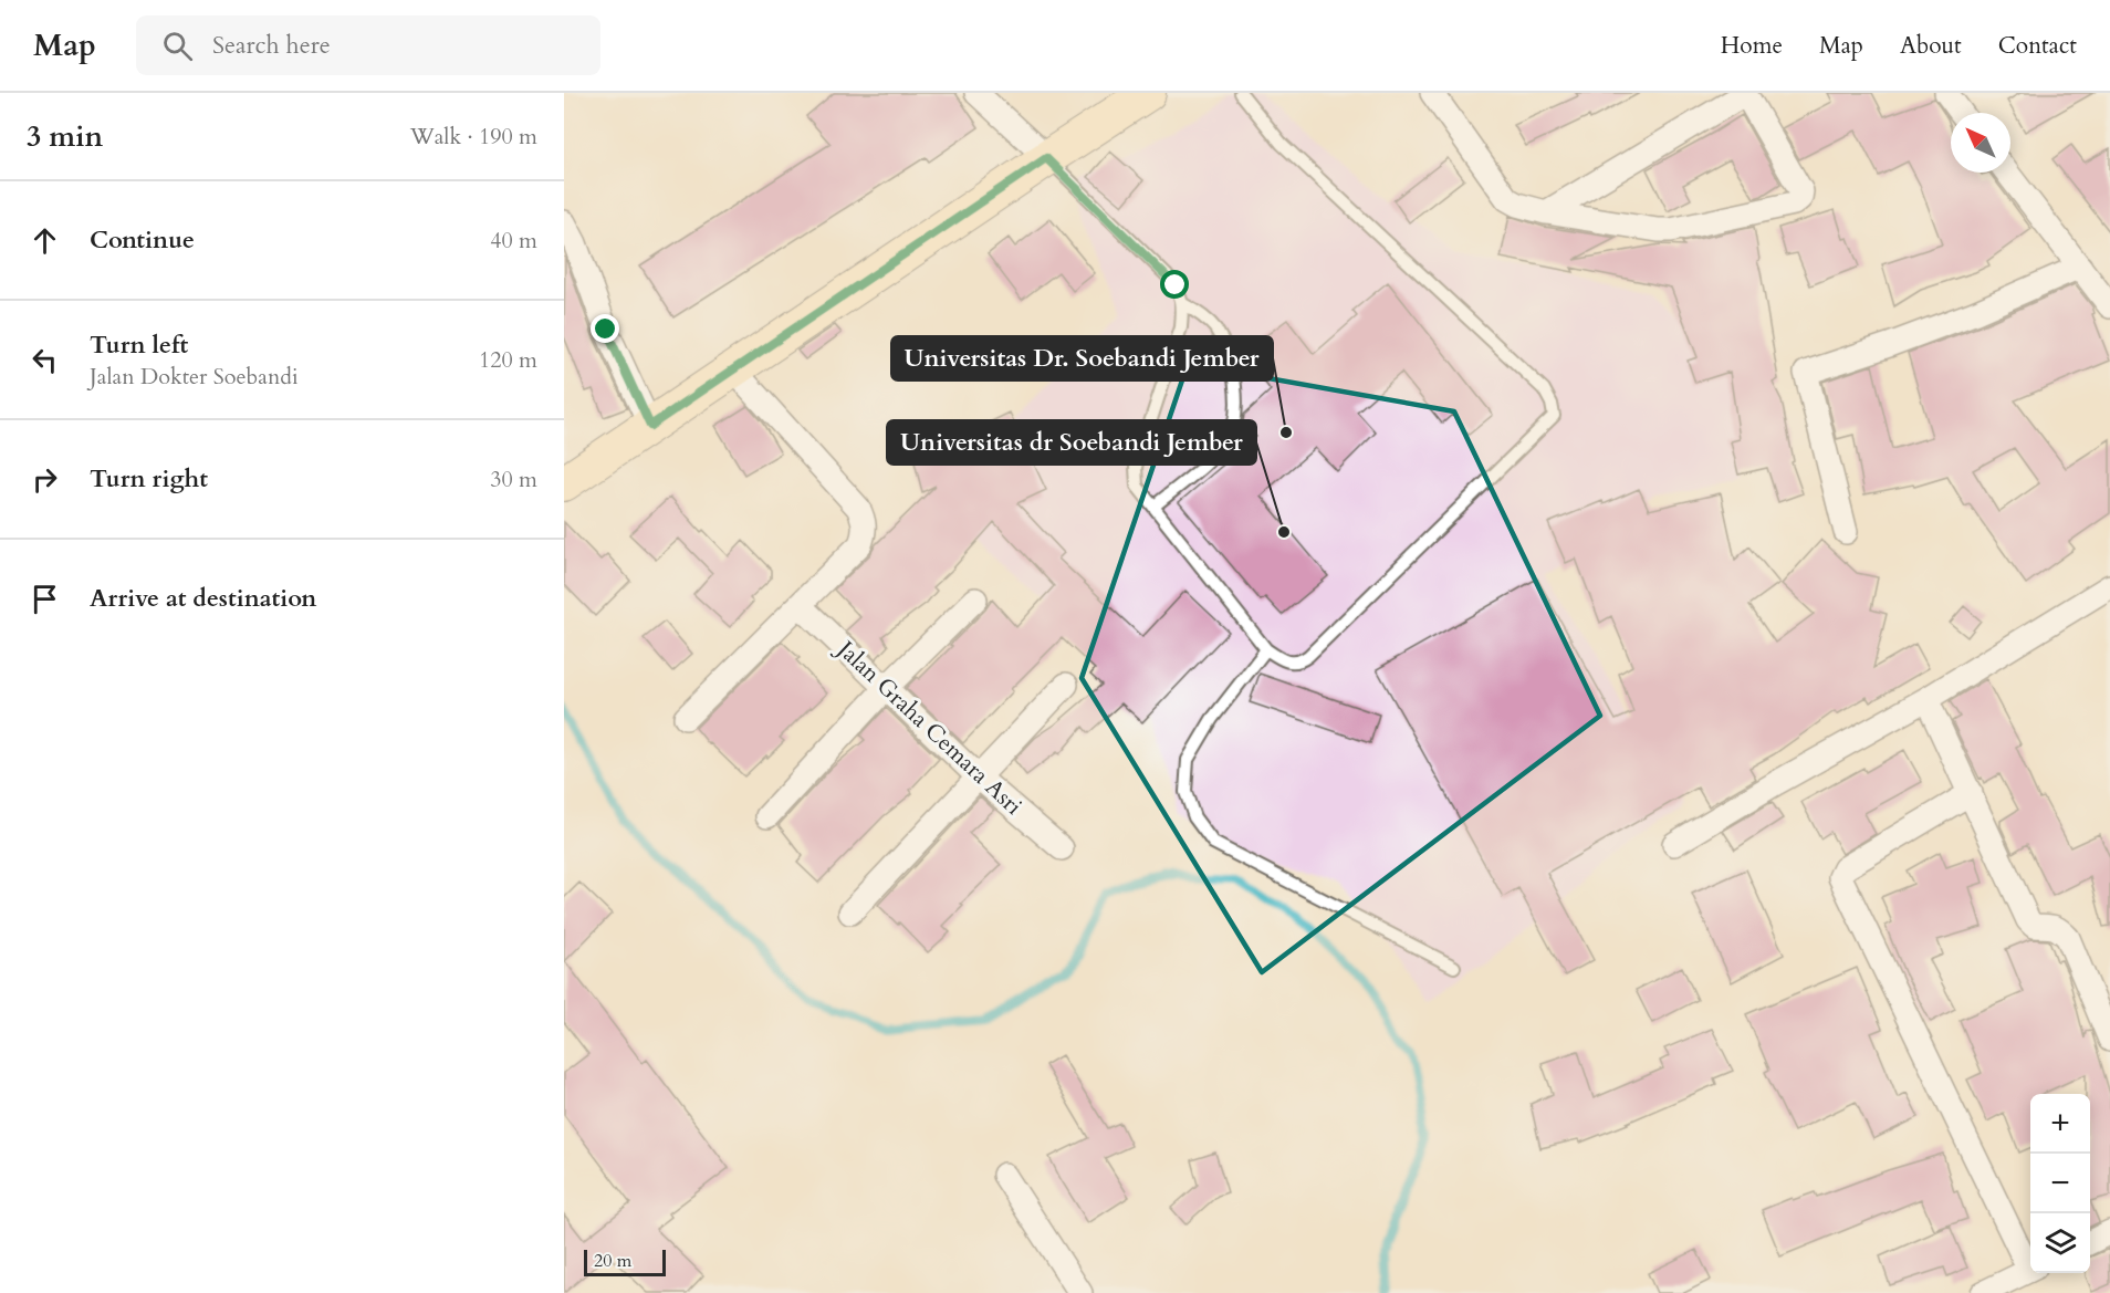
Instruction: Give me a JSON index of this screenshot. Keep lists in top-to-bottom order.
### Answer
{
  "streets": {
    "street": ["Jalan Graha Cemara Asri"]
  },
  "places": ["Universitas Dr. Soebandi Jember", "Universitas dr Soebandi Jember"],
  "scale_bar": "20 m",
  "north": "top left",
  "page": {
    "header": "Map",
    "search": "Search here",
    "nav": [
      "Home",
      "Map",
      "About",
      "Contact"
    ],
    "heading": ["3 min", "Walk · 190 m"],
    "list": [
      ["Continue", "40 m"],
      ["Turn left", "Jalan Dokter Soebandi", "120 m"],
      ["Turn right", "30 m"],
      "Arrive at destination"
    ],
    "map_buttons": ["+", "−"],
    "scale": "20 m"
  }
}
